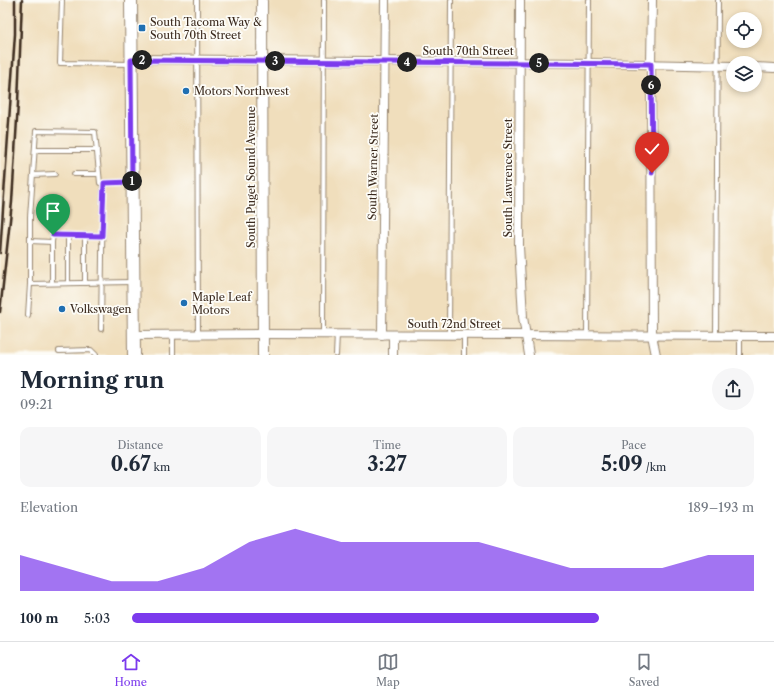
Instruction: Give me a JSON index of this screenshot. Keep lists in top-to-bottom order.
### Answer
{
  "streets": {
    "street": [
      "South 70th Street",
      "South Warner Street",
      "South Puget Sound Avenue",
      "South Lawrence Street",
      "South 72nd Street"
    ]
  },
  "crossings": [
    ["South 70th Street", "South Warner Street"],
    ["South 70th Street", "South Puget Sound Avenue"],
    ["South 70th Street", "South Lawrence Street"],
    ["South Warner Street", "South 72nd Street"],
    ["South Puget Sound Avenue", "South 72nd Street"],
    ["South Lawrence Street", "South 72nd Street"]
  ],
  "places": {
    "transit": ["South Tacoma Way & South 70th Street"],
    "other": ["Motors Northwest", "Maple Leaf Motors", "Volkswagen"]
  },
  "page": {
    "pins": [
      "2",
      "3",
      "4",
      "5",
      "6",
      "1"
    ],
    "heading": ["Morning run", "09:21"],
    "stats": [
      ["Distance", "0.67 km"],
      ["Time", "3:27"],
      ["Pace", "5:09 /km"]
    ],
    "chart": ["Elevation", "189–193 m"],
    "list": [
      {
        "name": "100 m",
        "note": "5:03"
      }
    ],
    "tabs": ["Home", "Map", "Saved"]
  }
}
